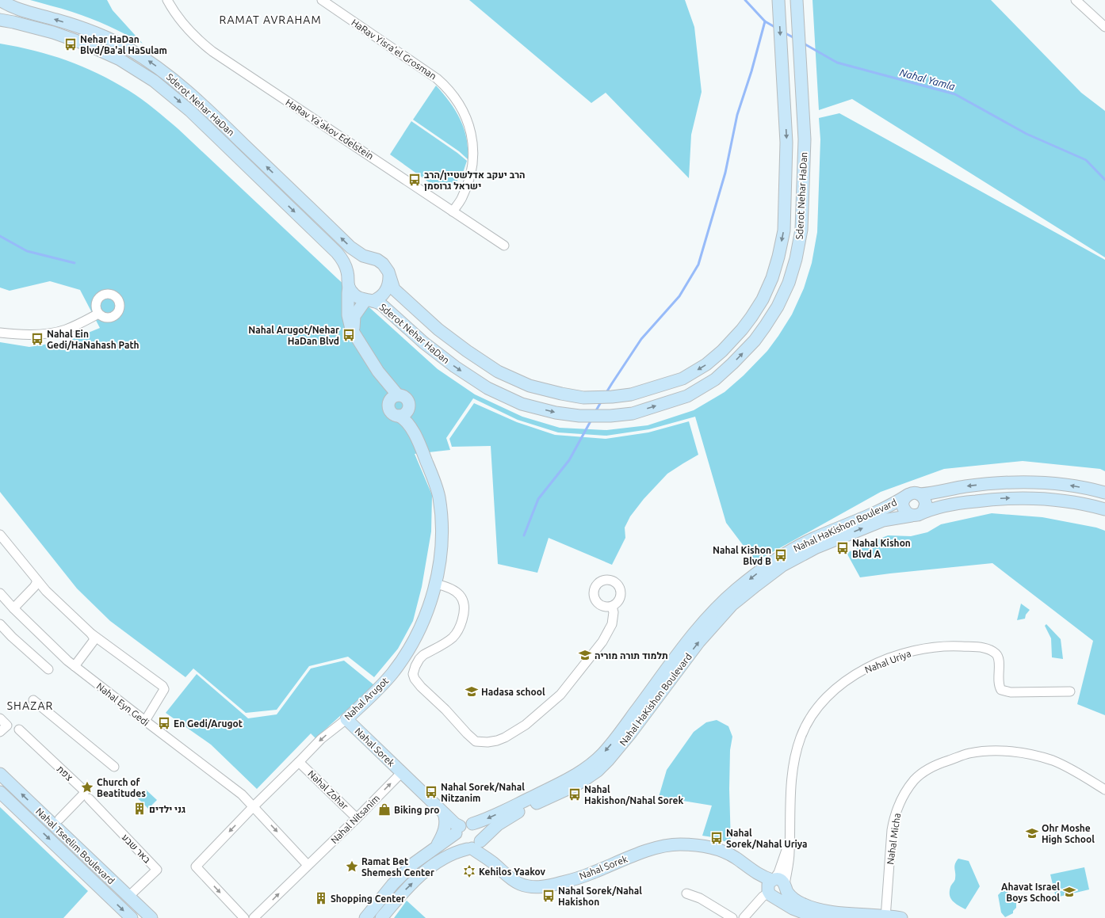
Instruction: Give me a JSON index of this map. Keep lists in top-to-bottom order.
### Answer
{
  "streets": {
    "main road": [
      "Sderot Nehar HaDan",
      "Nahal HaKishon Boulevard",
      "Nahal Arugot",
      "Nahal Sorek",
      "Nahal Tseelim Boulevard"
    ],
    "street": [
      "HaRav Yisra'el Grosman",
      "HaRav Ya'akov Edelstein",
      "Nahal Uriya",
      "Nahal Eyn Gedi",
      "צפת",
      "Nahal Zohar",
      "Nahal Nitsanim",
      "Nahal Micha",
      "באר שבע"
    ]
  },
  "crossings": [
    ["HaRav Yisra'el Grosman", "HaRav Ya'akov Edelstein"],
    ["Nahal HaKishon Boulevard", "Nahal Sorek"],
    ["Nahal Uriya", "Nahal Sorek"],
    ["Nahal Arugot", "Nahal Eyn Gedi"],
    ["Nahal Arugot", "Nahal Sorek"],
    ["Nahal Arugot", "Nahal Zohar"],
    ["Nahal Sorek", "Nahal Nitsanim"],
    ["Nahal Zohar", "Nahal Nitsanim"],
    ["Nahal Tseelim Boulevard", "באר שבע"]
  ],
  "one_way": ["Nahal Nitsanim"],
  "districts": ["RAMAT AVRAHAM", "SHAZAR"],
  "water": ["Nahal Yamla"],
  "places": {
    "bus stop": [
      "Nehar HaDan Blvd/Ba'al HaSulam",
      "הרב יעקב אדלשטיין/הרב ישראל גרוסמן",
      "Nahal Arugot/Nehar HaDan Blvd",
      "Nahal Ein Gedi/HaNahash Path",
      "Nahal Kishon Blvd A",
      "Nahal Kishon Blvd B",
      "En Gedi/Arugot",
      "Nahal Sorek/Nahal Nitzanim",
      "Nahal Hakishon/Nahal Sorek",
      "Nahal Sorek/Nahal Uriya",
      "Nahal Sorek/Nahal Hakishon"
    ],
    "school or university": [
      "תלמוד תורה מוריה",
      "Hadasa school",
      "Ohr Moshe High School",
      "Ahavat Israel Boys School"
    ],
    "place": ["Church of Beatitudes", "Ramat Bet Shemesh Center"],
    "building": ["גני ילדים", "Shopping Center"],
    "shop": ["Biking pro"],
    "synagogue": ["Kehilos Yaakov"]
  }
}
